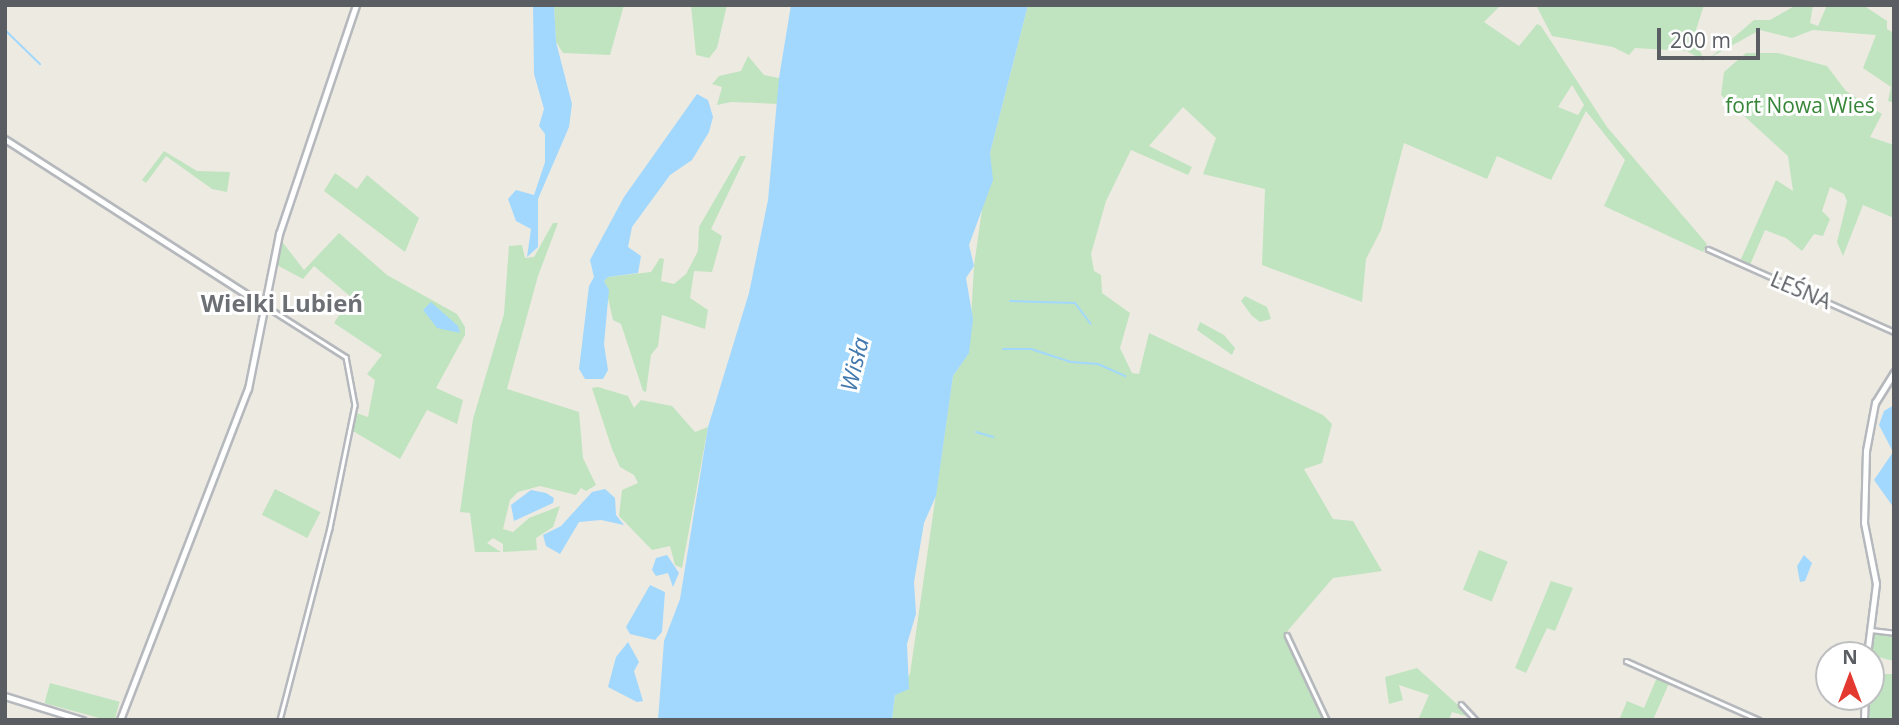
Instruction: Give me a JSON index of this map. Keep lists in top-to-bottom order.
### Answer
{
  "streets": {
    "street": ["LEŚNA"]
  },
  "districts": ["Wielki Lubień"],
  "water": ["Wisła"],
  "parks": ["fort Nowa Wieś"],
  "scale_bar": "200 m",
  "north": "top"
}
